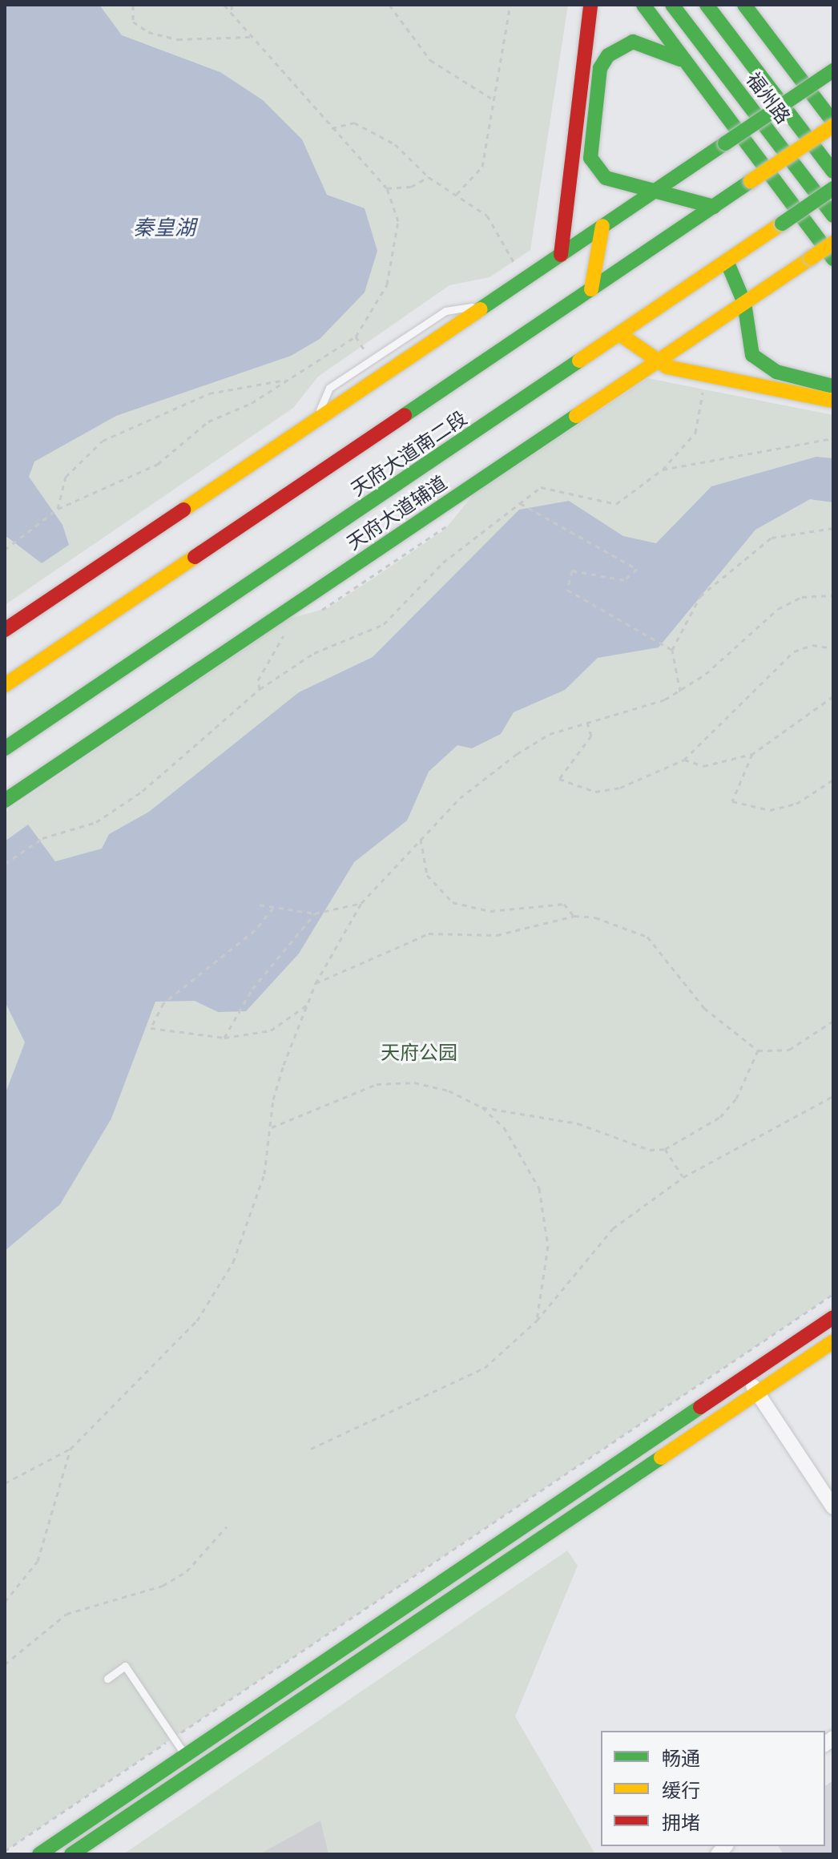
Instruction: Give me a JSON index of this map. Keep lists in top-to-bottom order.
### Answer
{
  "streets": {
    "main road": ["福州路", "天府大道南二段", "天府大道辅道"]
  },
  "water": ["秦皇湖"],
  "parks": ["天府公园"],
  "legend": ["畅通", "缓行", "拥堵"]
}
